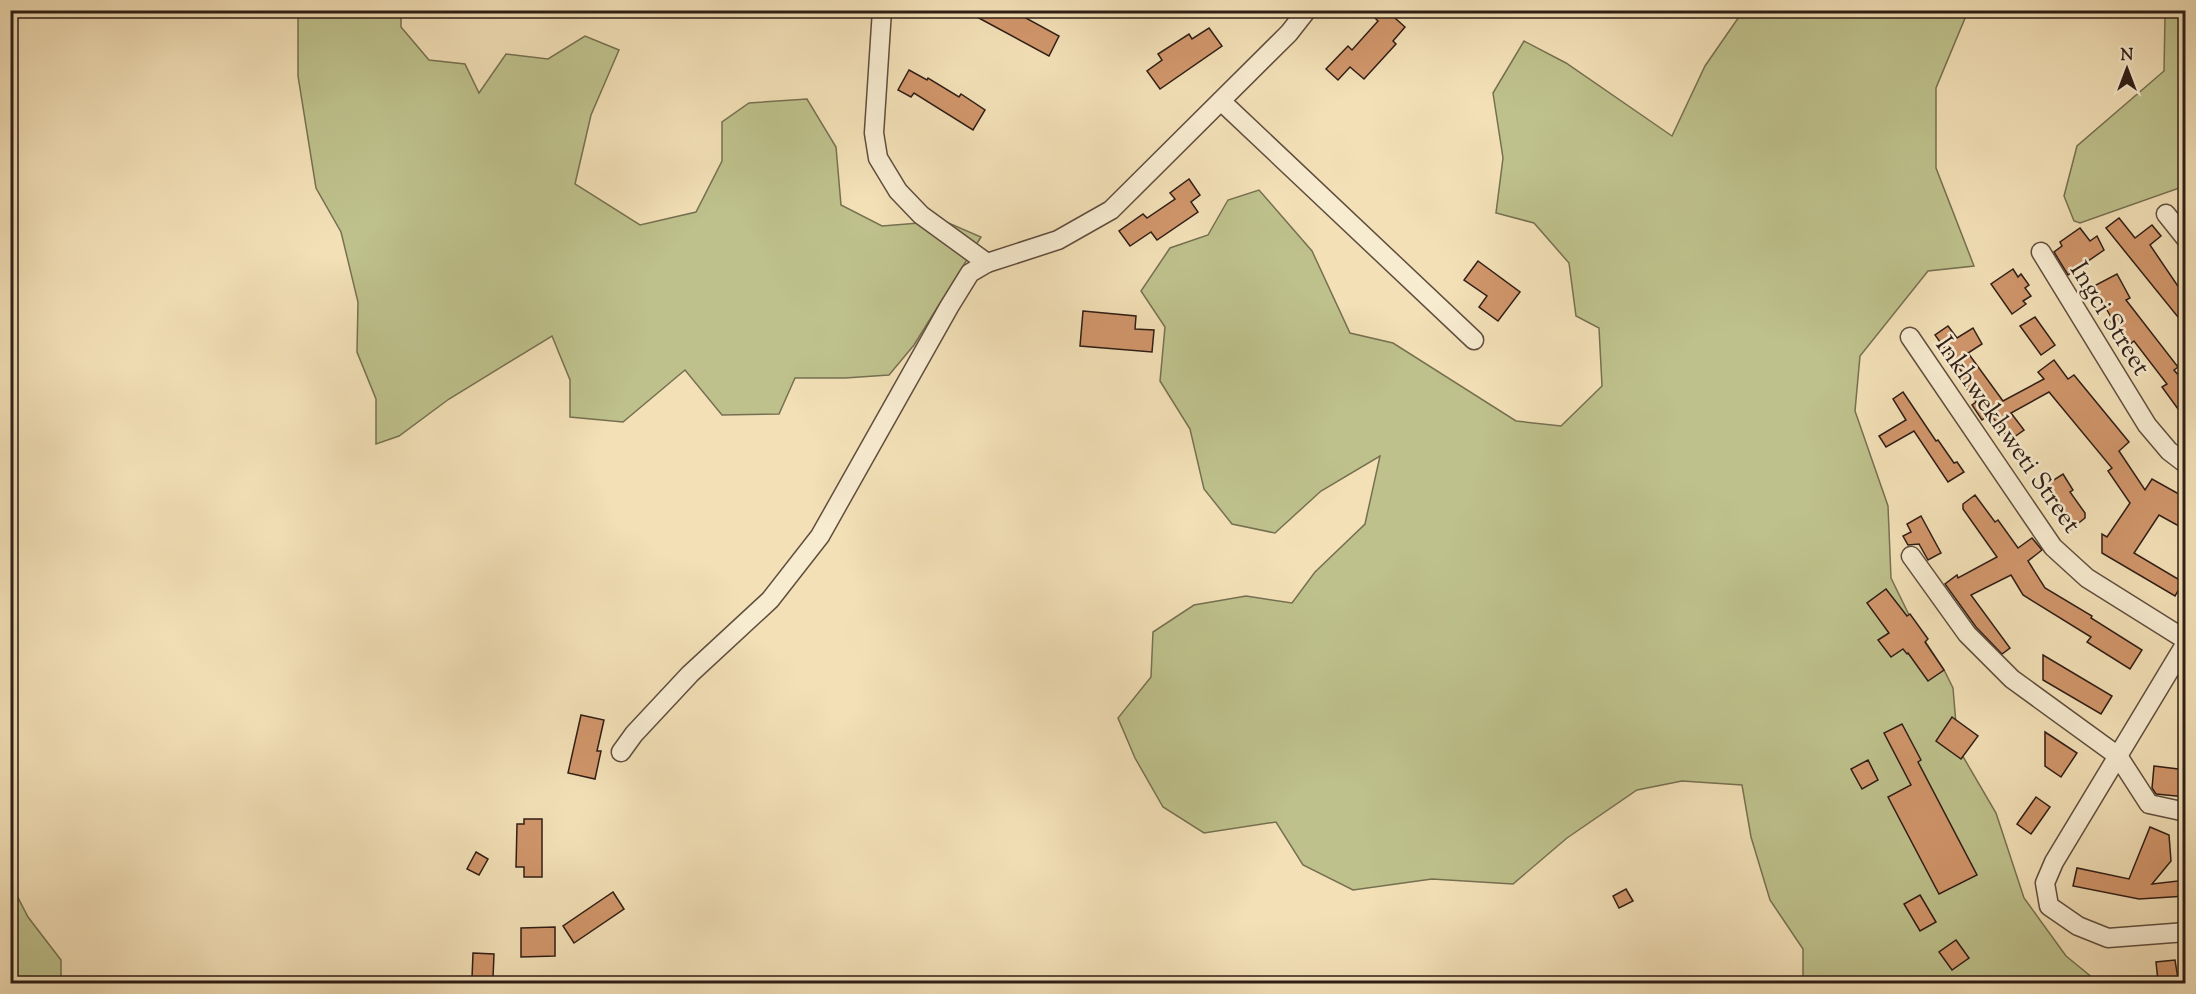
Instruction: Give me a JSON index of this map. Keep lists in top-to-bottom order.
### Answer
{
  "streets": {
    "street": ["Ingci Street", "Inkhwekhweti Street"]
  },
  "north": "top"
}
